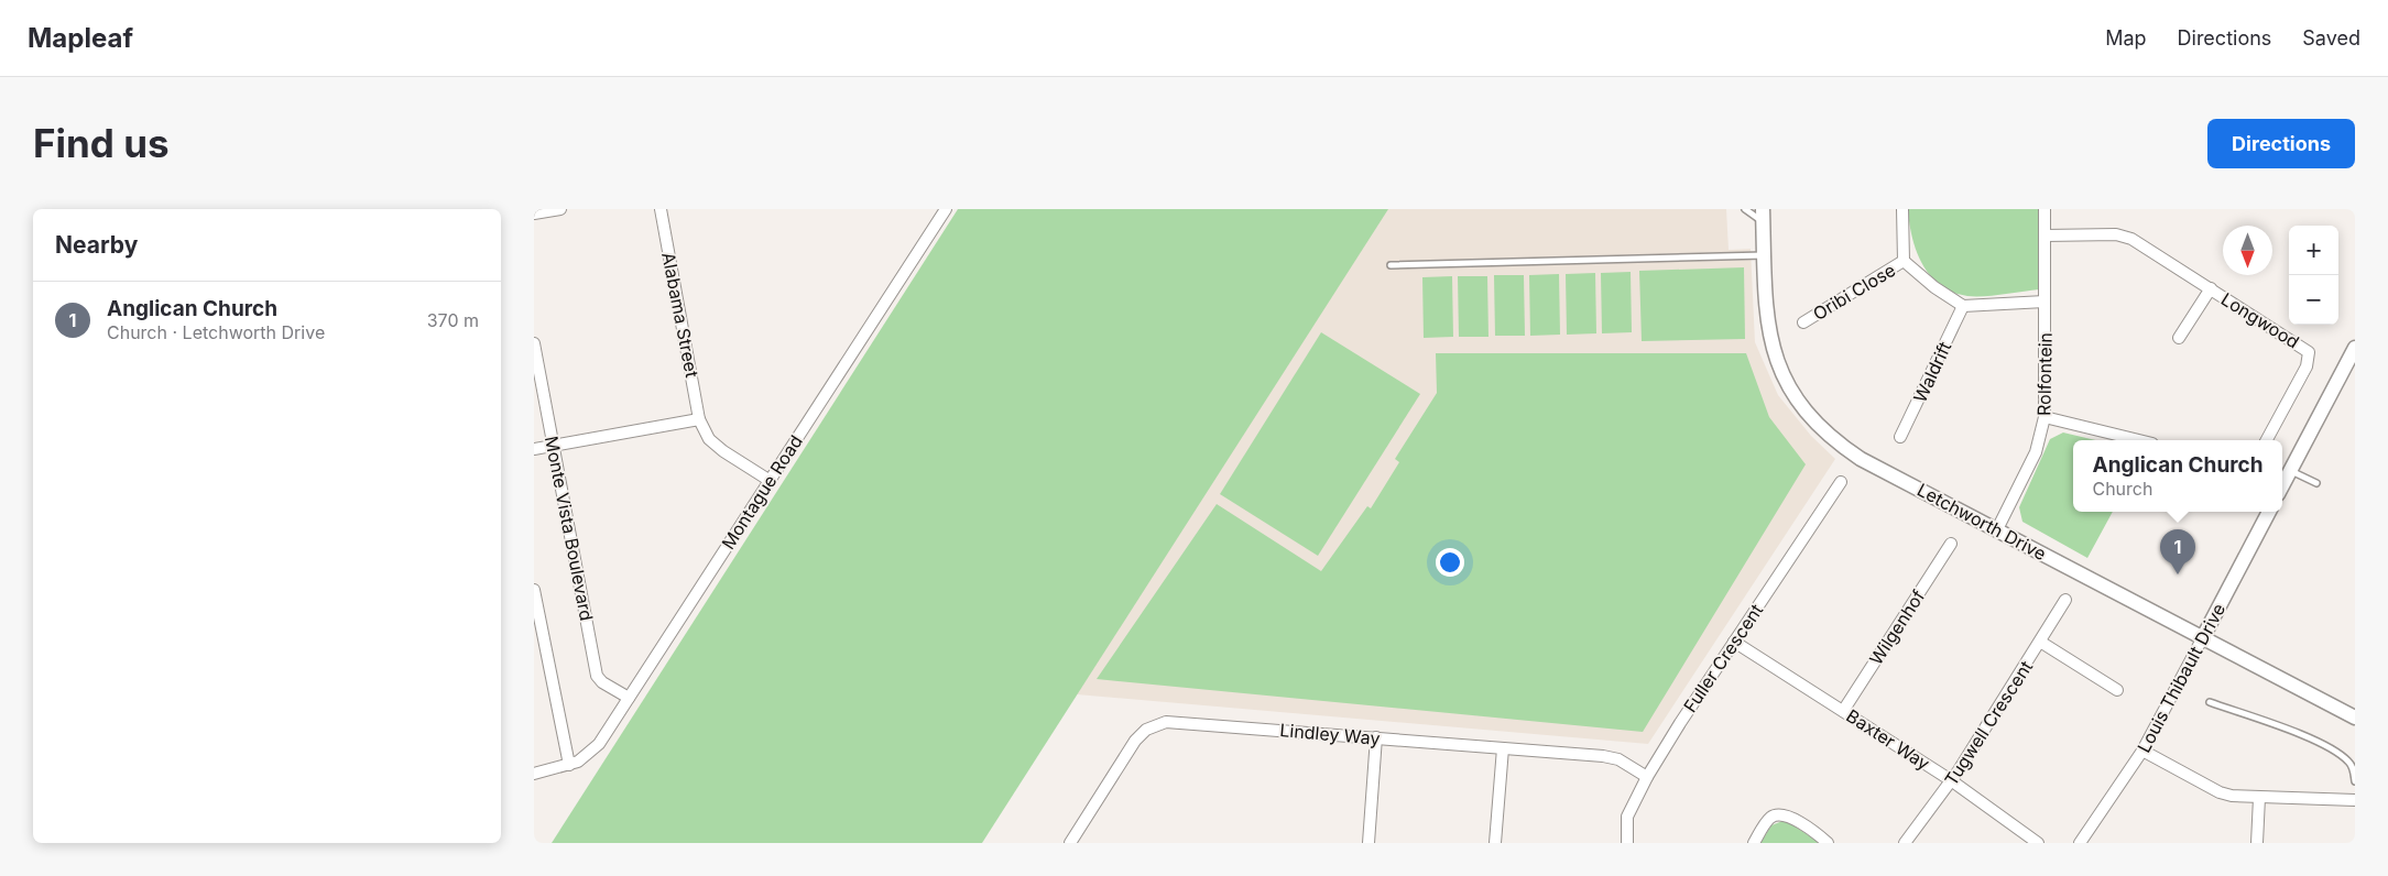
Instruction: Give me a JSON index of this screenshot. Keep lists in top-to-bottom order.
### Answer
{
  "streets": {
    "street": [
      "Oribi Close",
      "Alabama Street",
      "Longwood",
      "Waldrift",
      "Rolfontein",
      "Montague Road",
      "Letchworth Drive",
      "Monte Vista Boulevard",
      "Wilgenhof",
      "Fuller Crescent",
      "Louis Thibault Drive",
      "Tugwell Crescent",
      "Lindley Way",
      "Baxter Way"
    ]
  },
  "crossings": [
    ["Longwood", "Rolfontein"],
    ["Rolfontein", "Letchworth Drive"],
    ["Montague Road", "Monte Vista Boulevard"],
    ["Letchworth Drive", "Louis Thibault Drive"],
    ["Wilgenhof", "Baxter Way"],
    ["Fuller Crescent", "Lindley Way"],
    ["Fuller Crescent", "Baxter Way"],
    ["Tugwell Crescent", "Baxter Way"]
  ],
  "north": "bottom",
  "page": {
    "header": "Mapleaf",
    "nav": ["Map", "Directions", "Saved"],
    "buttons": "Directions",
    "title": "Find us",
    "heading": "Nearby",
    "map_buttons": ["+", "−"],
    "list": [
      {
        "mark": "1",
        "name": "Anglican Church",
        "note": "Church · Letchworth Drive",
        "value": "370 m"
      }
    ],
    "popup": ["Anglican Church", "Church"],
    "pins": "1"
  }
}
